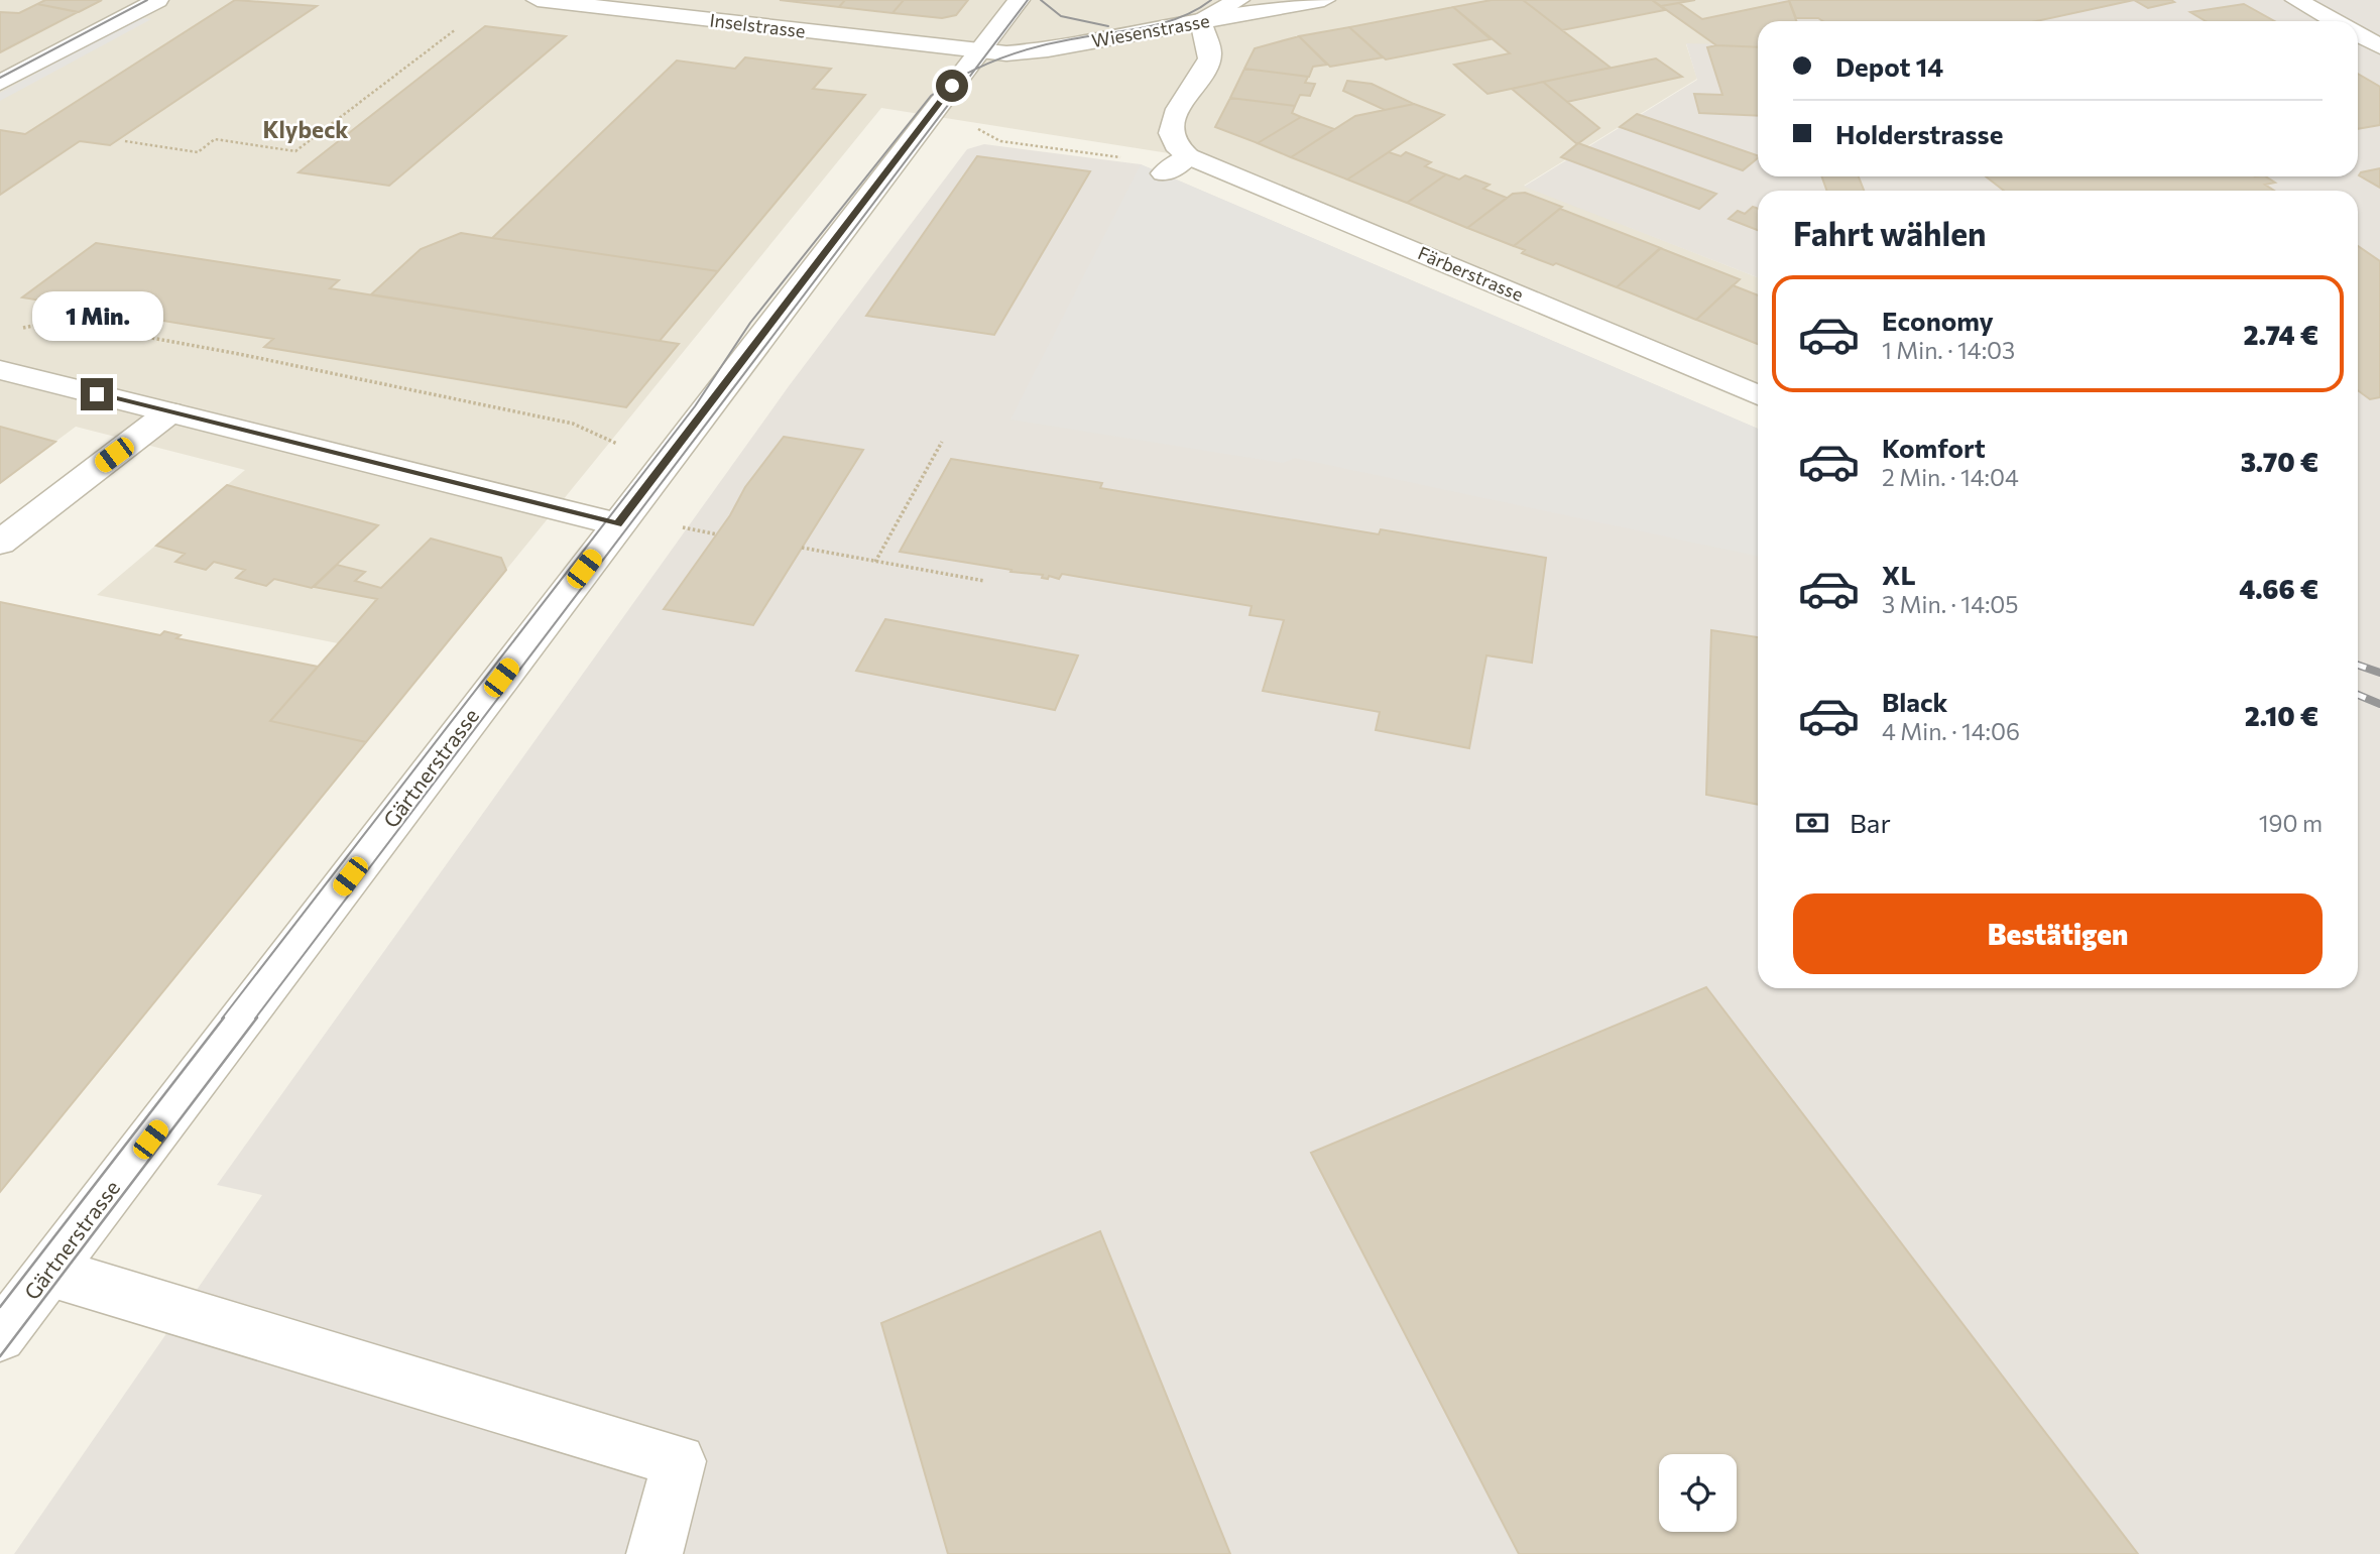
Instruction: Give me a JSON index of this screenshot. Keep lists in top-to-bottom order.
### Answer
{
  "streets": {
    "street": [
      "Inselstrasse",
      "Wiesenstrasse",
      "Färberstrasse",
      "Gärtnerstrasse"
    ]
  },
  "crossings": [
    ["Inselstrasse", "Wiesenstrasse"],
    ["Inselstrasse", "Gärtnerstrasse"],
    ["Wiesenstrasse", "Gärtnerstrasse"]
  ],
  "districts": ["Klybeck"],
  "page": {
    "banner": ["Depot 14", "Holderstrasse"],
    "heading": "Fahrt wählen",
    "list": [
      {
        "name": "Economy",
        "note": "1 Min. · 14:03",
        "value": "2.74 €"
      },
      {
        "name": "Komfort",
        "note": "2 Min. · 14:04",
        "value": "3.70 €"
      },
      {
        "name": "XL",
        "note": "3 Min. · 14:05",
        "value": "4.66 €"
      },
      {
        "name": "Black",
        "note": "4 Min. · 14:06",
        "value": "2.10 €"
      }
    ],
    "bubble": "1 Min.",
    "pay": ["Bar", "190 m"],
    "buttons": "Bestätigen"
  }
}
